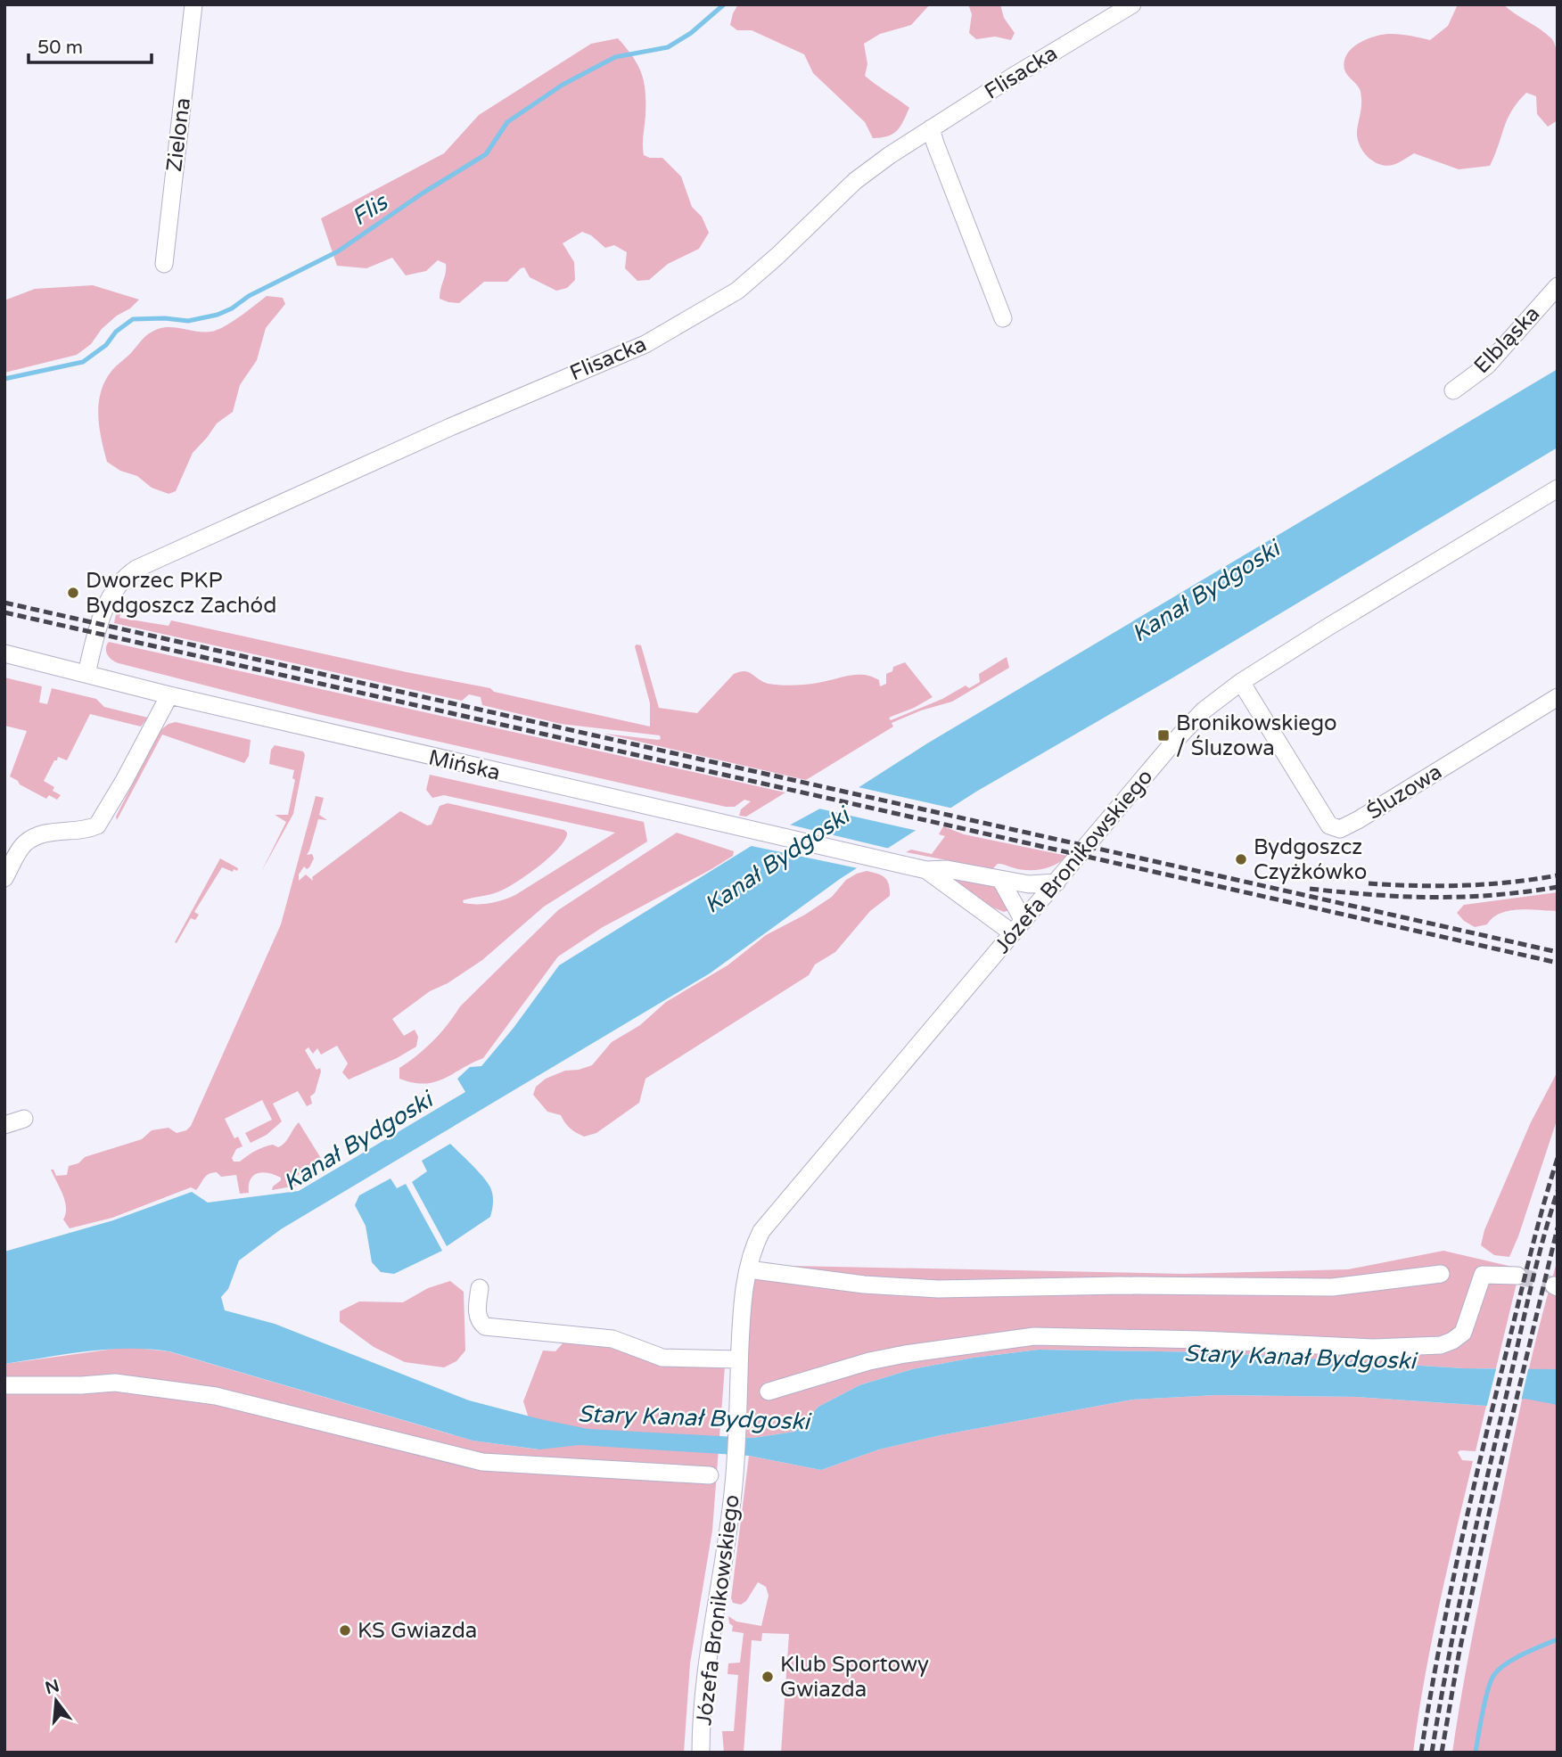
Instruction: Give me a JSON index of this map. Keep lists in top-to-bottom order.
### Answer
{
  "streets": {
    "street": [
      "Flisacka",
      "Zielona",
      "Elbląska",
      "Mińska",
      "Śluzowa",
      "Józefa Bronikowskiego"
    ]
  },
  "crossings": [
    ["Flisacka", "Mińska"],
    ["Mińska", "Józefa Bronikowskiego"],
    ["Śluzowa", "Józefa Bronikowskiego"]
  ],
  "water": ["Flis", "Kanał Bydgoski", "Stary Kanał Bydgoski"],
  "places": {
    "other": [
      "Dworzec PKP Bydgoszcz Zachód",
      "Bydgoszcz Czyżkówko",
      "KS Gwiazda",
      "Klub Sportowy Gwiazda"
    ],
    "transit": ["Bronikowskiego / Śluzowa"]
  },
  "scale_bar": "50 m",
  "north": "top"
}
